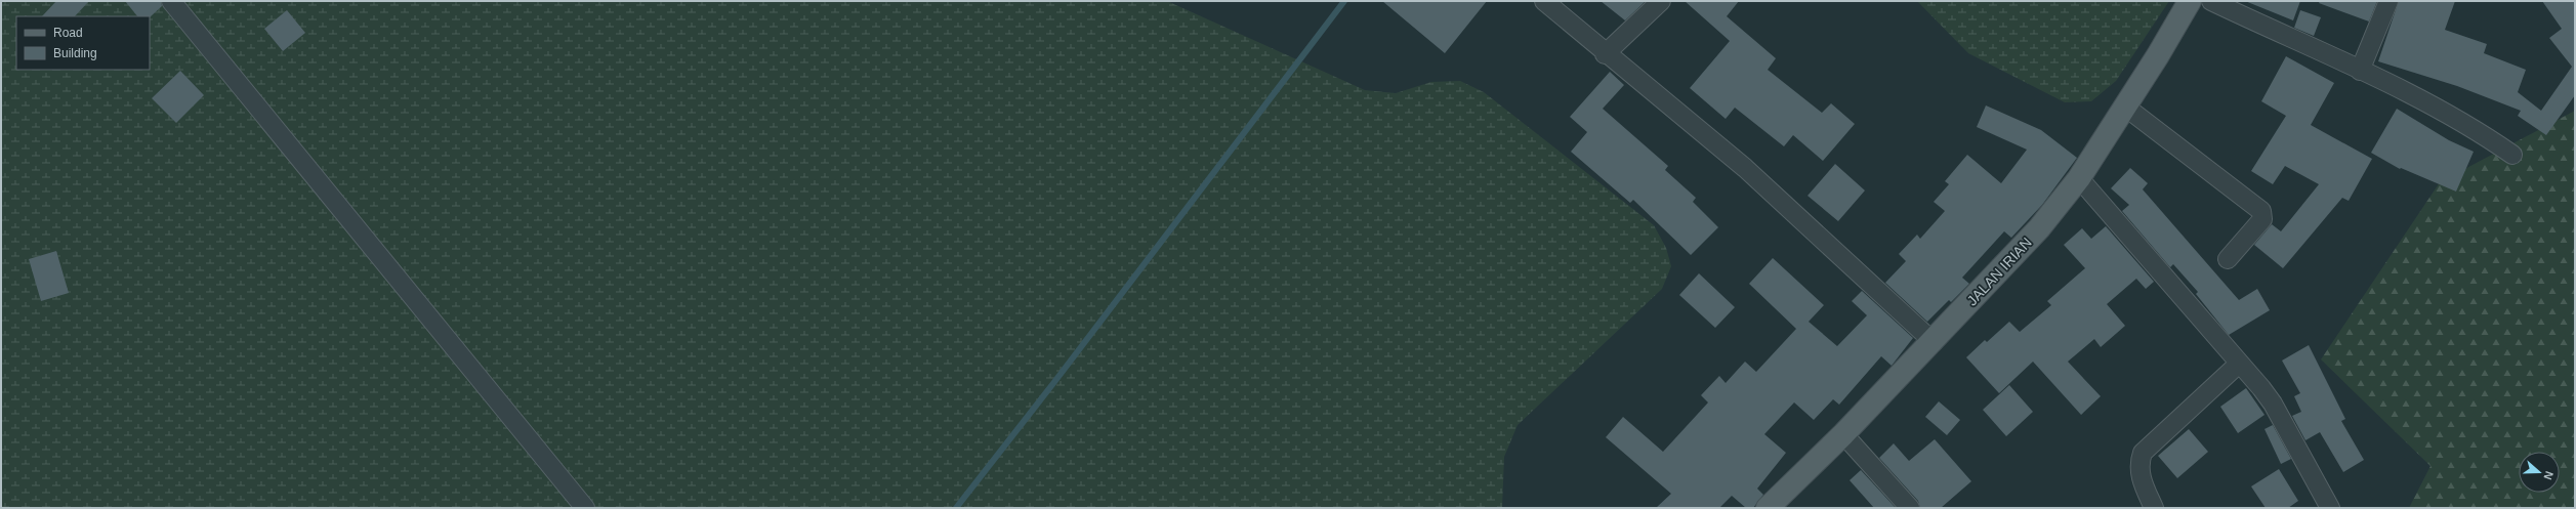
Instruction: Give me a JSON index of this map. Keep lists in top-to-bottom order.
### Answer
{
  "streets": {
    "main road": ["JALAN IRIAN"]
  },
  "legend": ["Road", "Building"],
  "north": "right"
}
